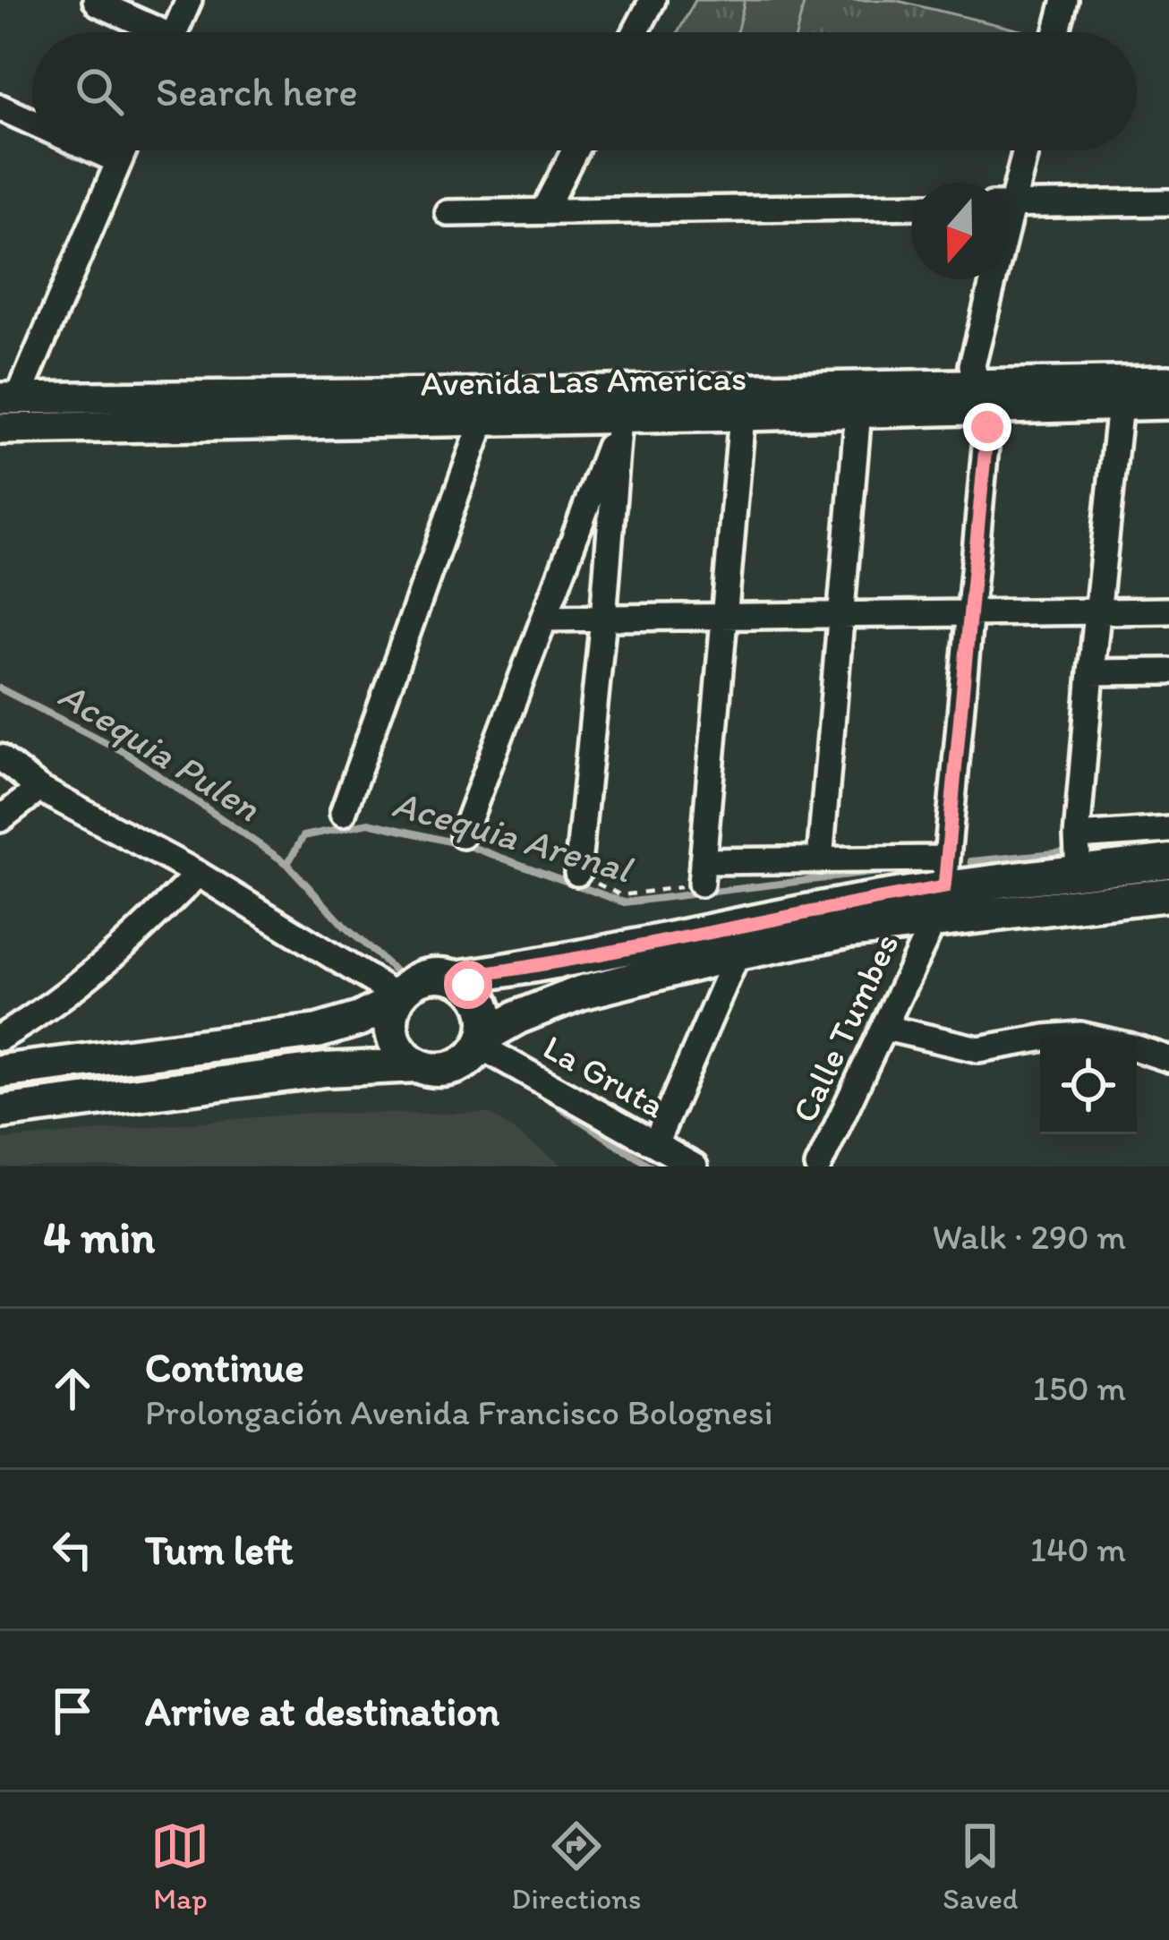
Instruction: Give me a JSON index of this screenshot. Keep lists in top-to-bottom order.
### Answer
{
  "streets": {
    "street": ["Avenida Las Americas", "Calle Tumbes", "La Gruta"]
  },
  "water": ["Acequia Pulen", "Acequia Arenal"],
  "north": "bottom",
  "page": {
    "search": "Search here",
    "heading": ["4 min", "Walk · 290 m"],
    "list": [
      ["Continue", "Prolongación Avenida Francisco Bolognesi", "150 m"],
      ["Turn left", "140 m"],
      "Arrive at destination"
    ],
    "nav": ["Map", "Directions", "Saved"]
  }
}
